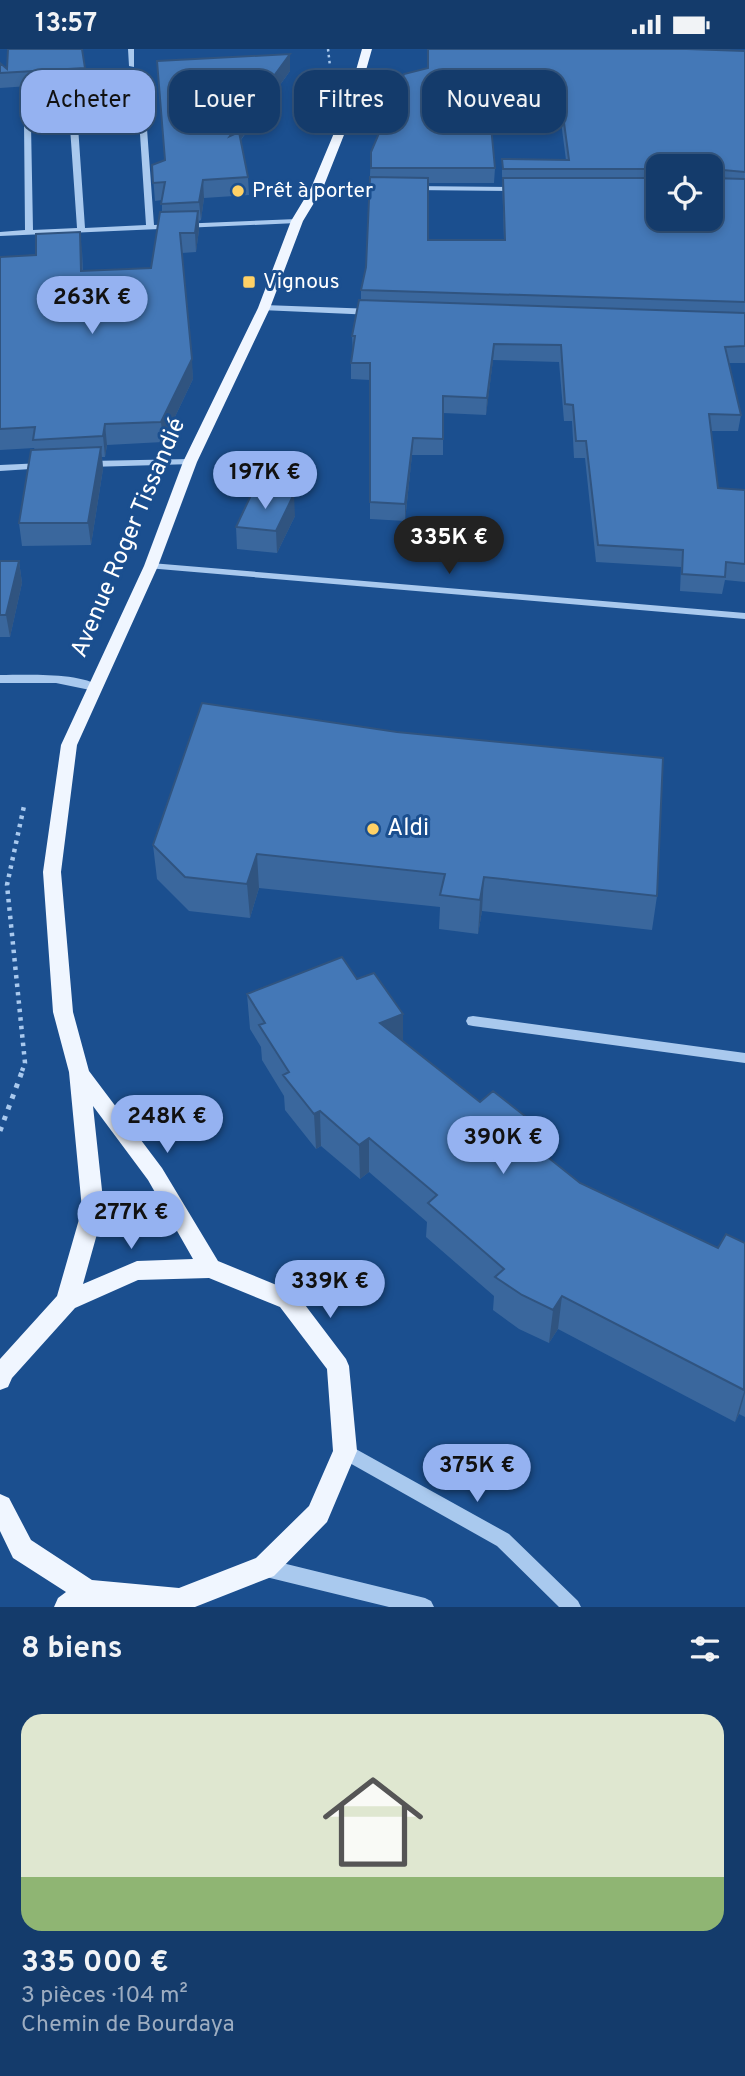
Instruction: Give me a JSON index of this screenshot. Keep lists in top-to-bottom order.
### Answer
{
  "streets": {
    "main road": ["Avenue Roger Tissandié"]
  },
  "places": {
    "other": ["Prêt à porter", "Aldi"],
    "transit": ["Vignous"]
  },
  "page": {
    "status": "13:57",
    "chip": [
      "Acheter",
      "Louer",
      "Filtres",
      "Nouveau"
    ],
    "price": [
      "263K €",
      "197K €",
      "335K €",
      "248K €",
      "390K €",
      "277K €",
      "339K €",
      "375K €"
    ],
    "heading": "8 biens",
    "list": [
      {
        "name": "335 000 €",
        "note": "3 pièces · 104 m² · Chemin de Bourdaya"
      }
    ]
  }
}
